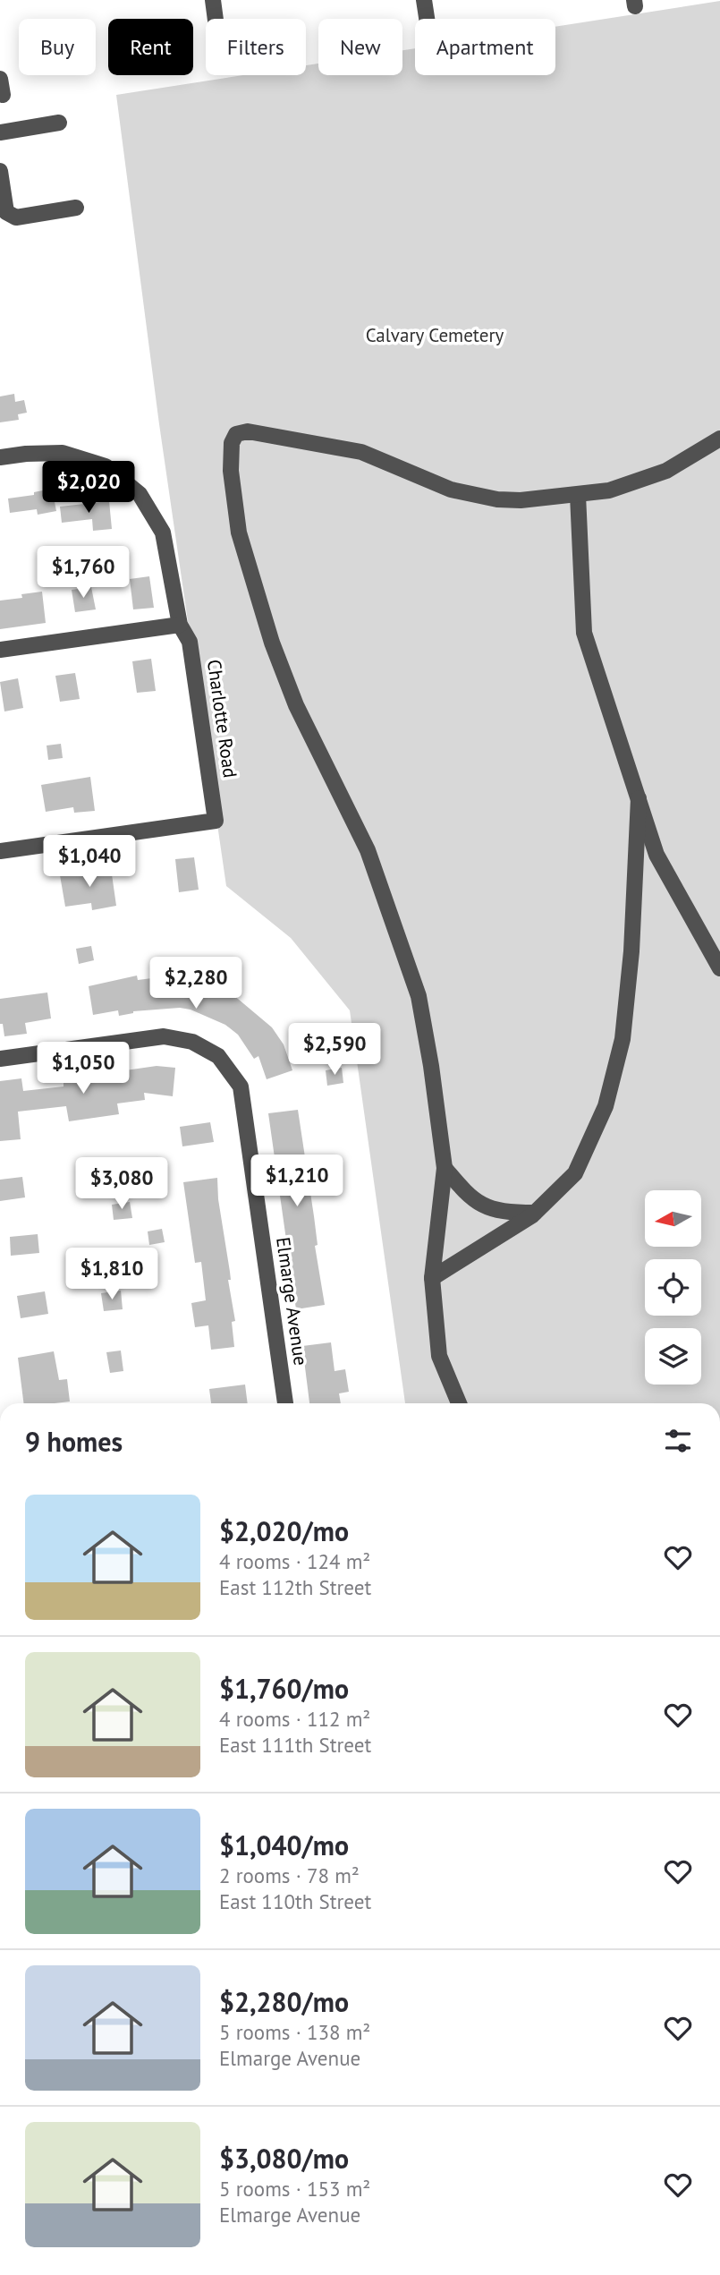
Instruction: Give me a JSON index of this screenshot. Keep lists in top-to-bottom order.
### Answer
{
  "streets": {
    "street": ["Charlotte Road", "Elmarge Avenue"]
  },
  "parks": ["Calvary Cemetery"],
  "north": "left",
  "page": {
    "chip": [
      "Buy",
      "Rent",
      "Filters",
      "New",
      "Apartment"
    ],
    "price": [
      "$2,020",
      "$1,760",
      "$1,040",
      "$2,280",
      "$2,590",
      "$1,050",
      "$1,210",
      "$3,080",
      "$1,810"
    ],
    "heading": "9 homes",
    "list": [
      {
        "name": "$2,020/mo",
        "note": "4 rooms · 124 m² · East 112th Street"
      },
      {
        "name": "$1,760/mo",
        "note": "4 rooms · 112 m² · East 111th Street"
      },
      {
        "name": "$1,040/mo",
        "note": "2 rooms · 78 m² · East 110th Street"
      },
      {
        "name": "$2,280/mo",
        "note": "5 rooms · 138 m² · Elmarge Avenue"
      },
      {
        "name": "$3,080/mo",
        "note": "5 rooms · 153 m² · Elmarge Avenue"
      }
    ]
  }
}
